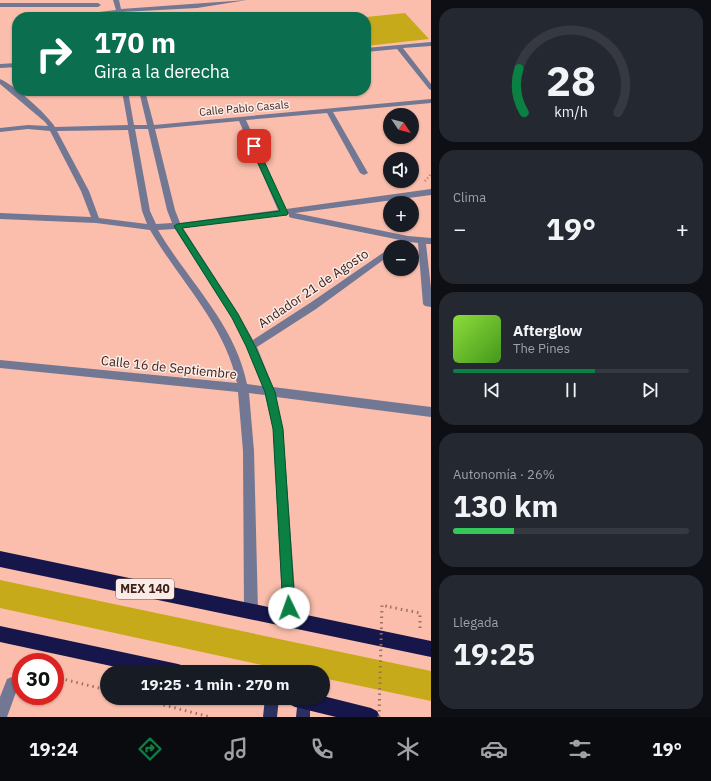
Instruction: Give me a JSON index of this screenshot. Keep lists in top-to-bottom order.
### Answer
{
  "streets": {
    "highway": ["MEX 140"],
    "street": ["Calle Pablo Casals", "Andador 21 de Agosto", "Calle 16 de Septiembre"]
  },
  "north": "bottom right",
  "page": {
    "turn": ["170 m", "Gira a la derecha"],
    "map_buttons": ["+", "−"],
    "tile": [
      "Clima",
      ["Autonomía · 26%", "130 km"],
      ["Llegada", "19:25"]
    ],
    "heat": ["−", "19°", "+"],
    "song": ["Afterglow", "The Pines"],
    "limit": "30",
    "trip": "19:25 · 1 min · 270 m",
    "tabs": ["19:24", "19°"],
    "gauge": ["28", "km/h"]
  }
}
